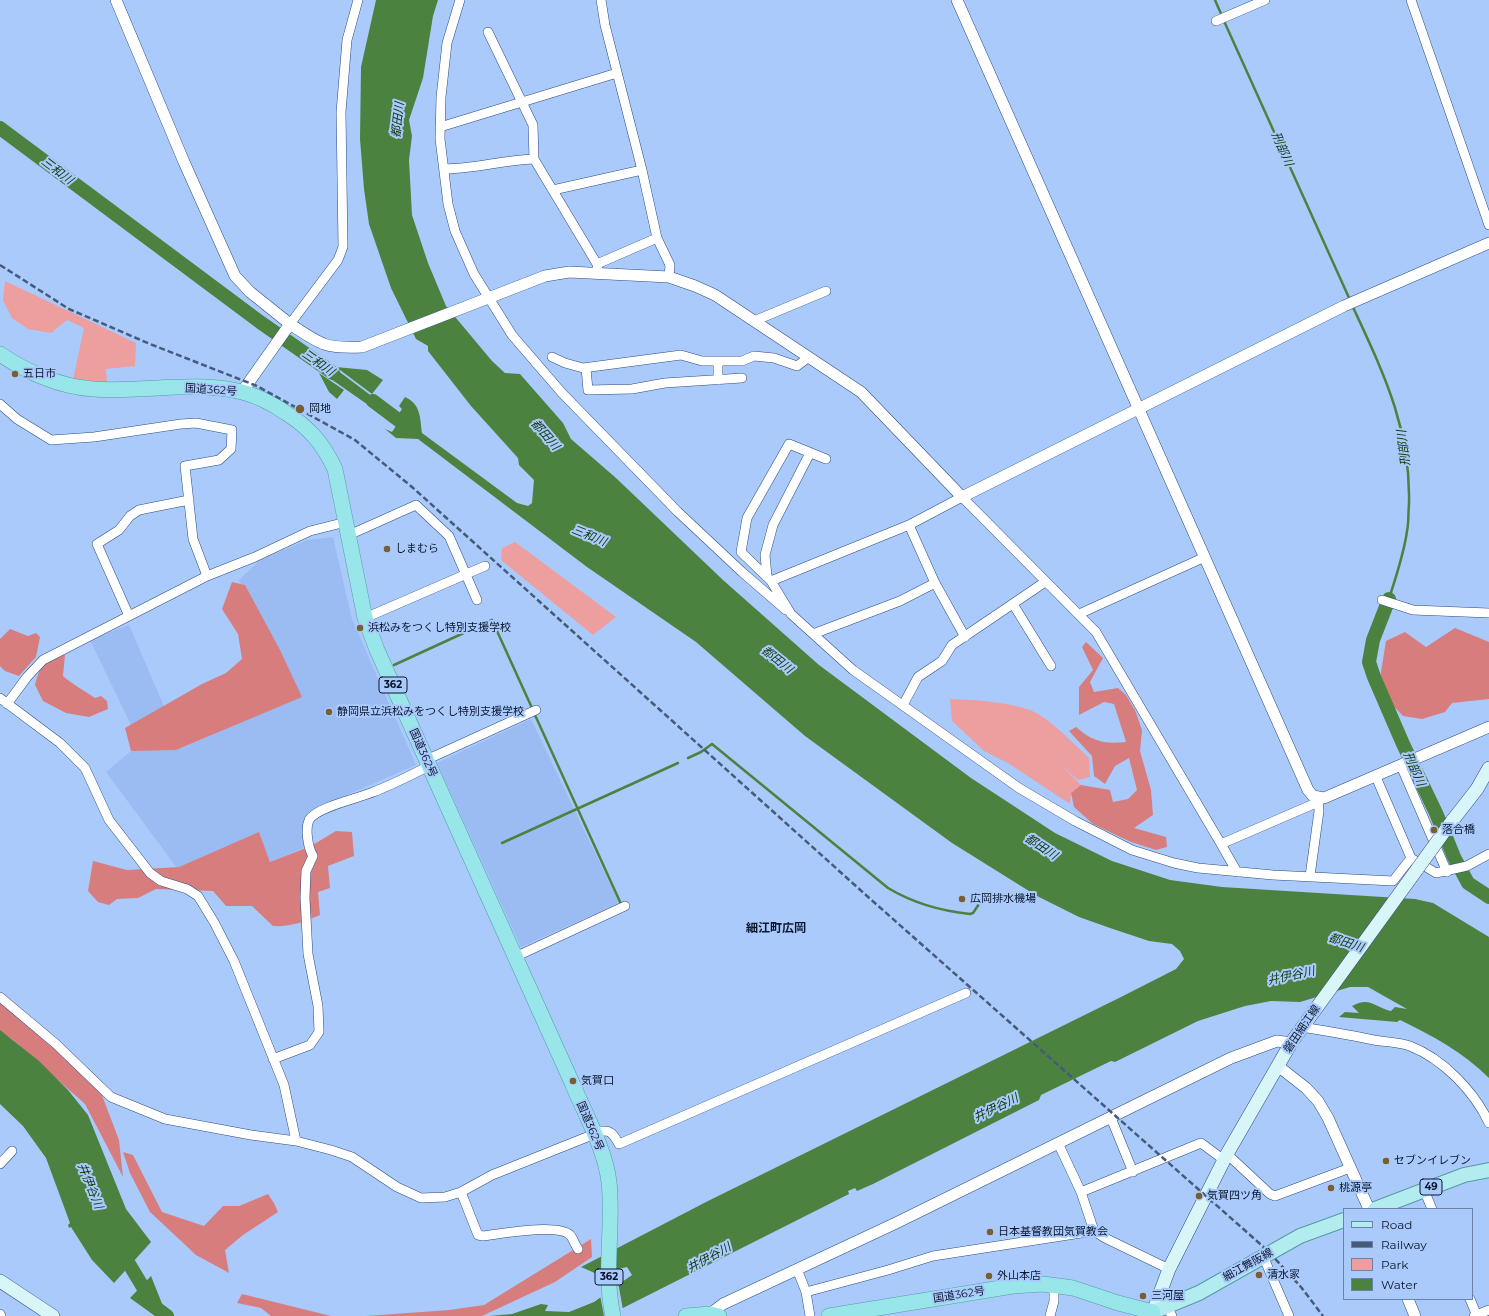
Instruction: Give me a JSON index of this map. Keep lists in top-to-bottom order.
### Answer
{
  "streets": {
    "highway": ["国道362号", "362"],
    "main road": ["磐田細江線", "49", "細江舞阪線"]
  },
  "crossings": [
    ["国道362号", "磐田細江線"],
    ["国道362号", "細江舞阪線"],
    ["磐田細江線", "細江舞阪線"]
  ],
  "districts": ["細江町広岡"],
  "water": [
    "都田川",
    "刑部川",
    "三和川",
    "井伊谷川"
  ],
  "places": [
    "五日市",
    "岡地",
    "しまむら",
    "浜松みをつくし特別支援学校",
    "静岡県立浜松みをつくし特別支援学校",
    "落合橋",
    "広岡排水機場",
    "気賀口",
    "セブンイレブン",
    "桃源亭",
    "気賀四ツ角",
    "日本基督教団気賀教会",
    "清水家",
    "外山本店",
    "三河屋"
  ],
  "legend": [
    "Road",
    "Railway",
    "Park",
    "Water"
  ]
}
